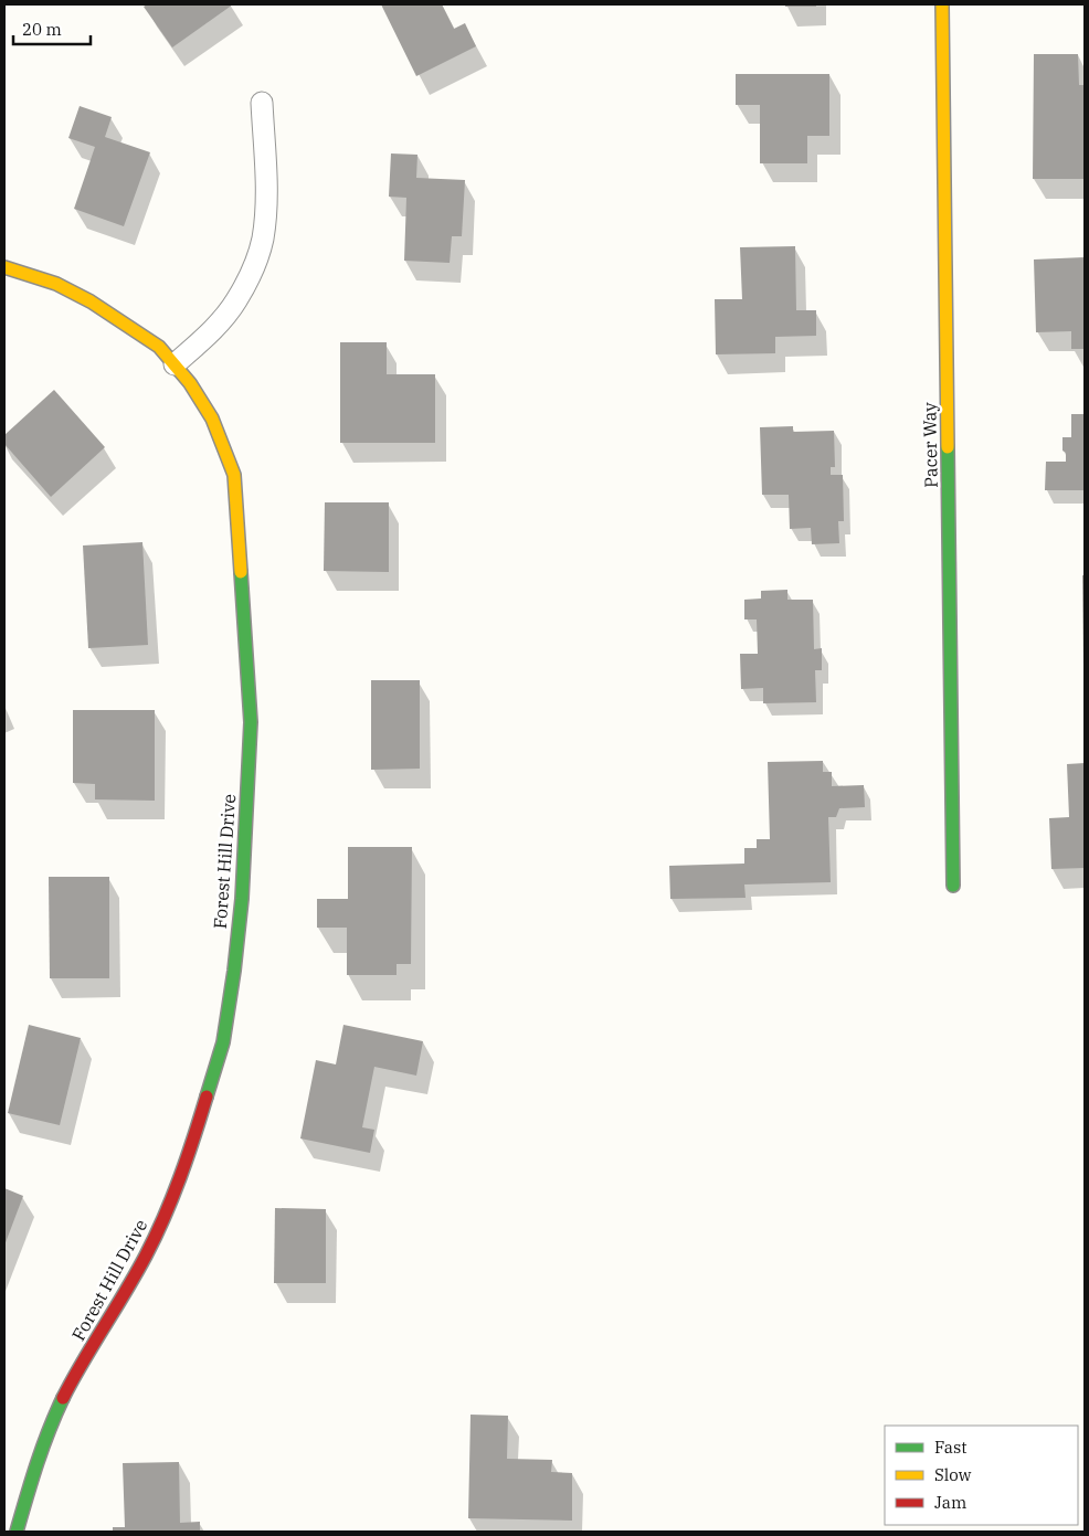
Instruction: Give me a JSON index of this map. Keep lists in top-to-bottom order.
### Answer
{
  "streets": {
    "street": ["Pacer Way", "Forest Hill Drive"]
  },
  "legend": ["Fast", "Slow", "Jam"],
  "scale_bar": "20 m"
}
